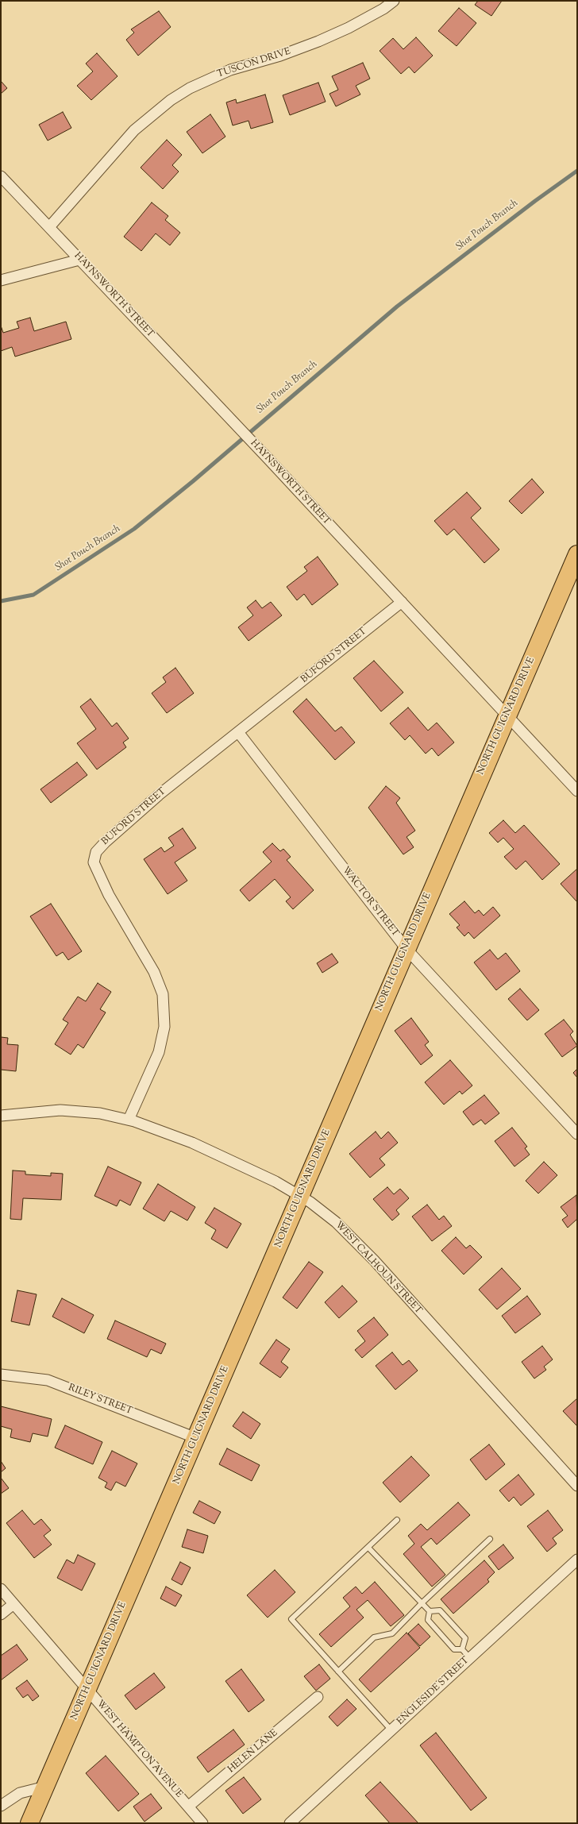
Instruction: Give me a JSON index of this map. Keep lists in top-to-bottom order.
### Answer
{
  "streets": {
    "highway": ["NORTH GUIGNARD DRIVE"],
    "street": [
      "TUSCON DRIVE",
      "HAYNSWORTH STREET",
      "BUFORD STREET",
      "WACTOR STREET",
      "WEST CALHOUN STREET",
      "RILEY STREET",
      "ENGLESIDE STREET",
      "WEST HAMPTON AVENUE",
      "HELEN LANE"
    ]
  },
  "crossings": [
    ["TUSCON DRIVE", "HAYNSWORTH STREET"],
    ["HAYNSWORTH STREET", "BUFORD STREET"],
    ["HAYNSWORTH STREET", "NORTH GUIGNARD DRIVE"],
    ["BUFORD STREET", "WACTOR STREET"],
    ["BUFORD STREET", "WEST CALHOUN STREET"],
    ["NORTH GUIGNARD DRIVE", "WACTOR STREET"],
    ["NORTH GUIGNARD DRIVE", "WEST CALHOUN STREET"],
    ["NORTH GUIGNARD DRIVE", "RILEY STREET"],
    ["NORTH GUIGNARD DRIVE", "WEST HAMPTON AVENUE"],
    ["WEST HAMPTON AVENUE", "HELEN LANE"]
  ],
  "water": ["Shot Pouch Branch"]
}
